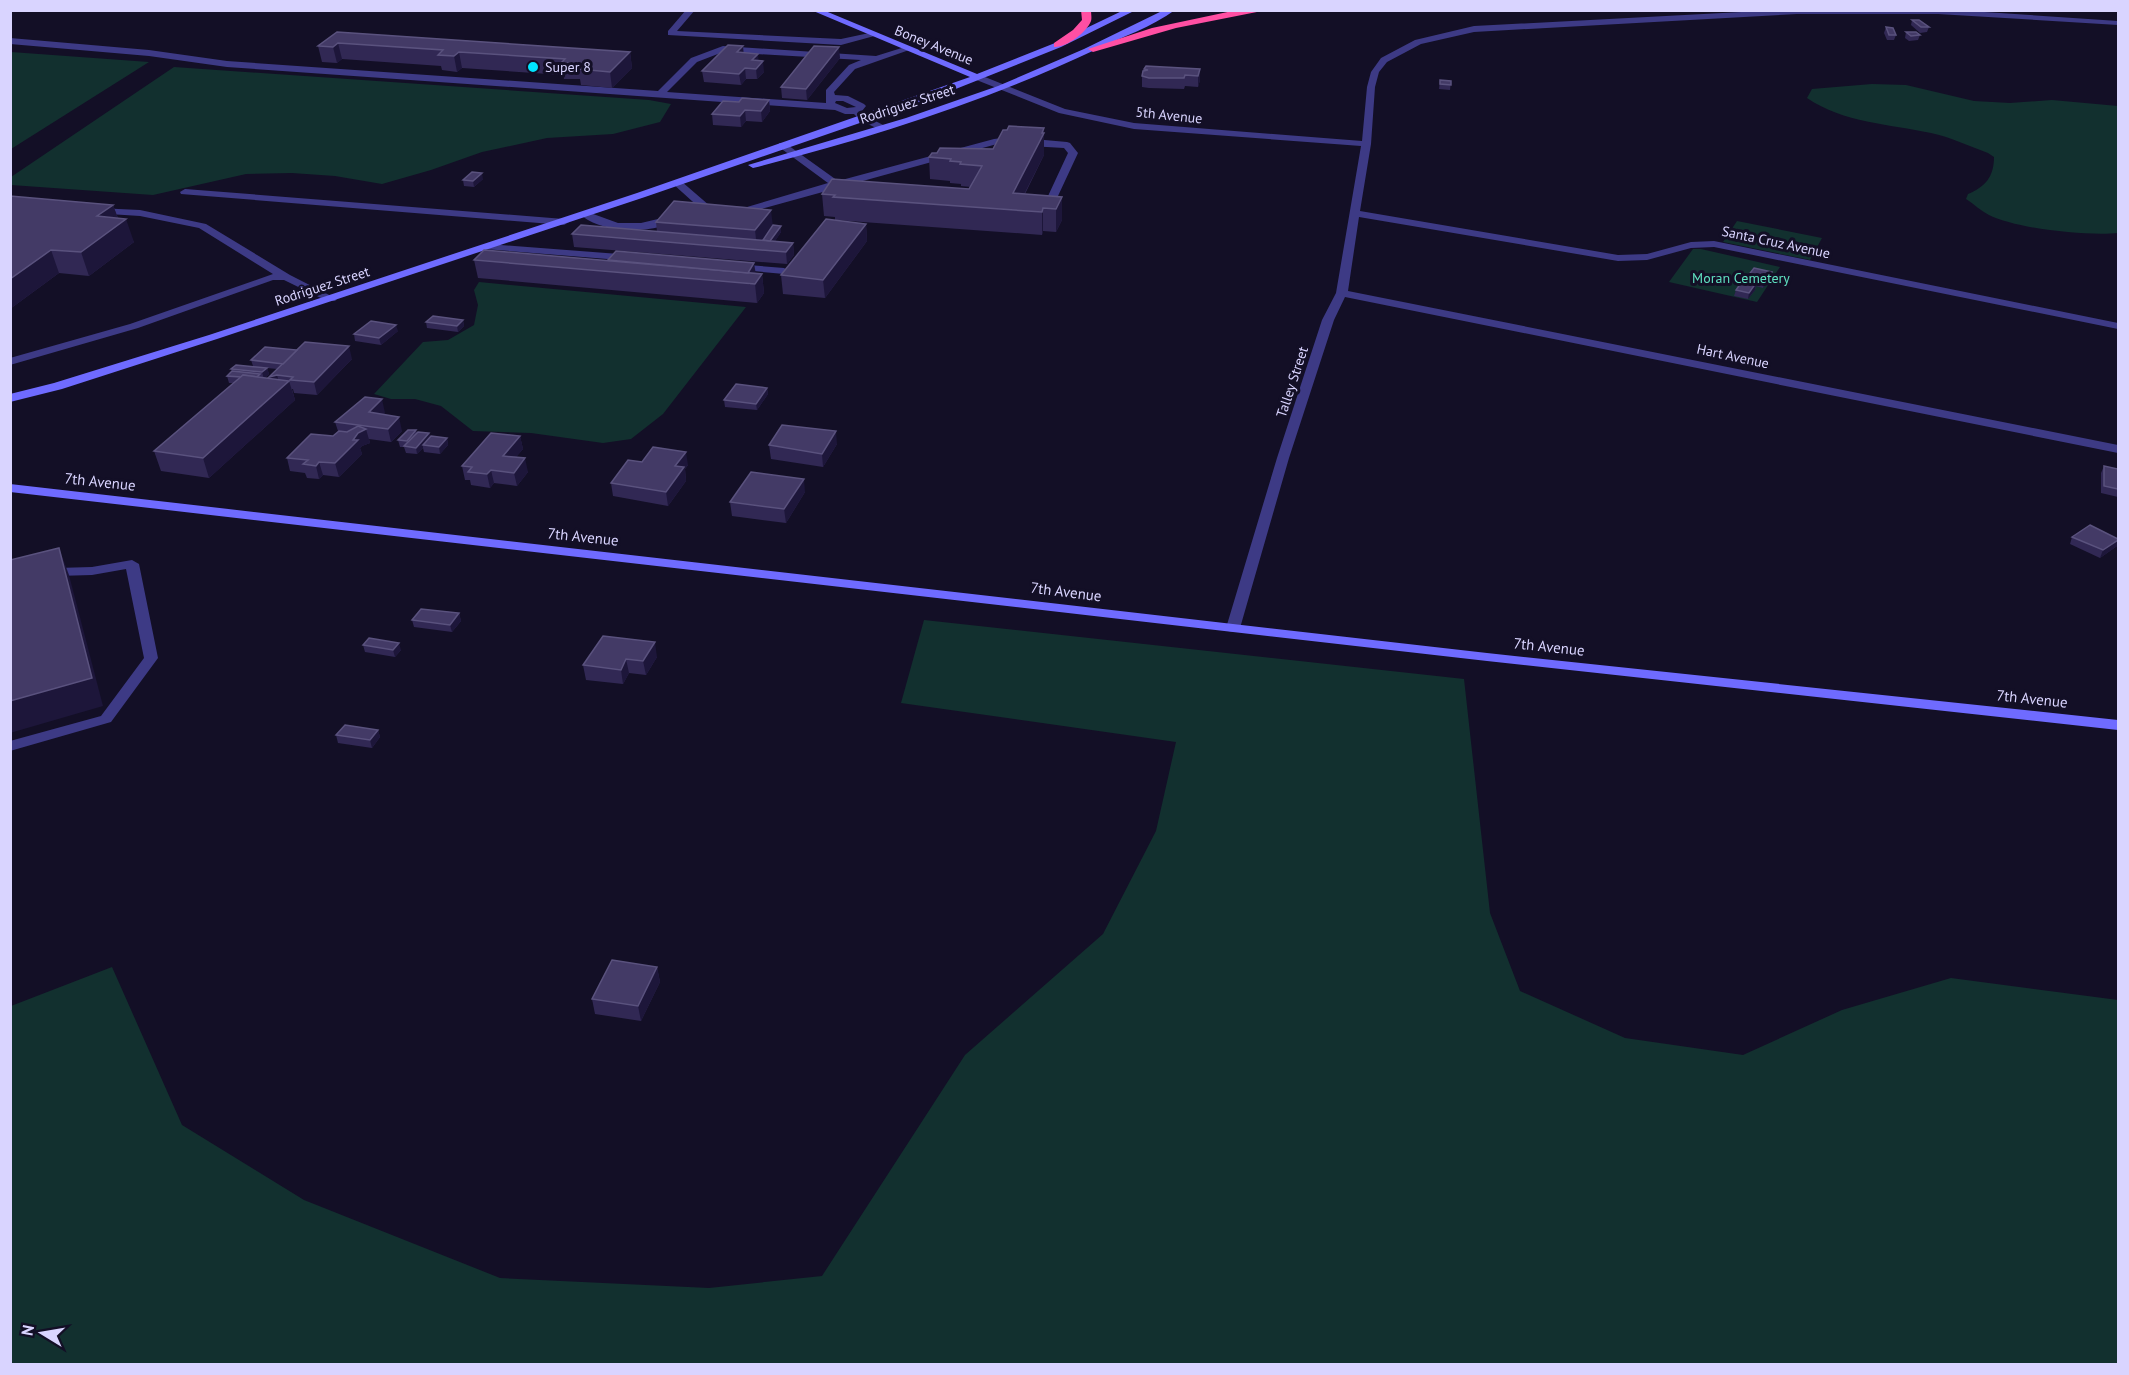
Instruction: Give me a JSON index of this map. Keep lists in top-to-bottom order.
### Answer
{
  "streets": {
    "main road": ["Boney Avenue", "Rodriguez Street", "7th Avenue"],
    "street": [
      "5th Avenue",
      "Santa Cruz Avenue",
      "Hart Avenue",
      "Talley Street"
    ]
  },
  "crossings": [
    ["Boney Avenue", "Rodriguez Street"],
    ["Boney Avenue", "5th Avenue"],
    ["Rodriguez Street", "5th Avenue"],
    ["5th Avenue", "Talley Street"],
    ["Santa Cruz Avenue", "Talley Street"],
    ["Hart Avenue", "Talley Street"],
    ["Talley Street", "7th Avenue"]
  ],
  "parks": ["Moran Cemetery"],
  "places": ["Super 8"],
  "north": "left"
}
